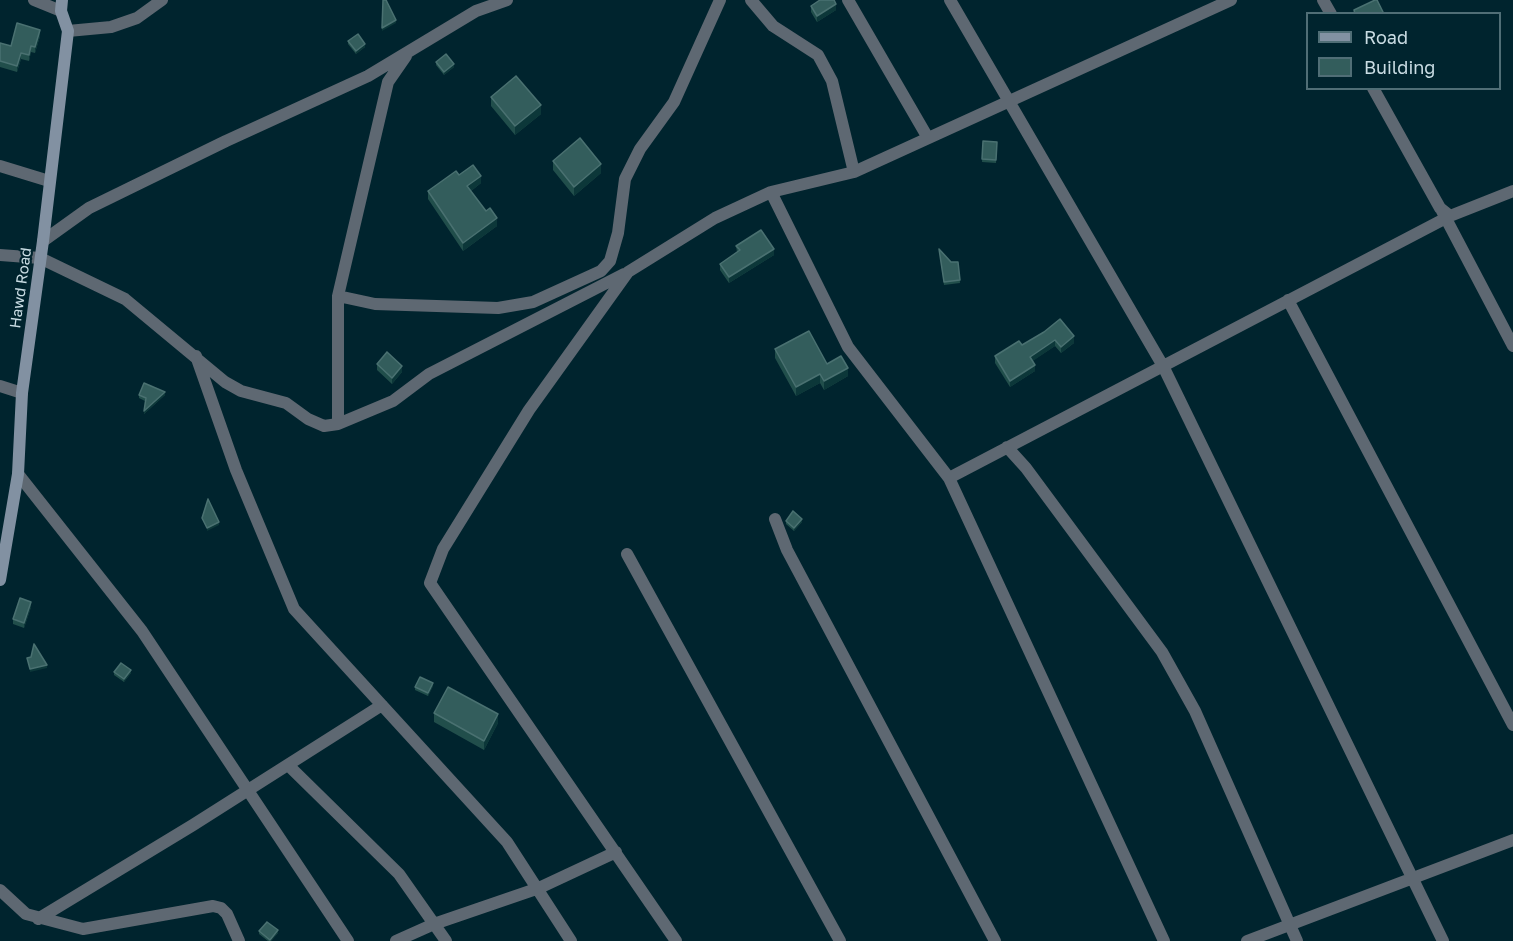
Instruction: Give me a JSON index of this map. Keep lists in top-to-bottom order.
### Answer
{
  "streets": {
    "main road": ["Hawd Road"]
  },
  "legend": ["Road", "Building"]
}
